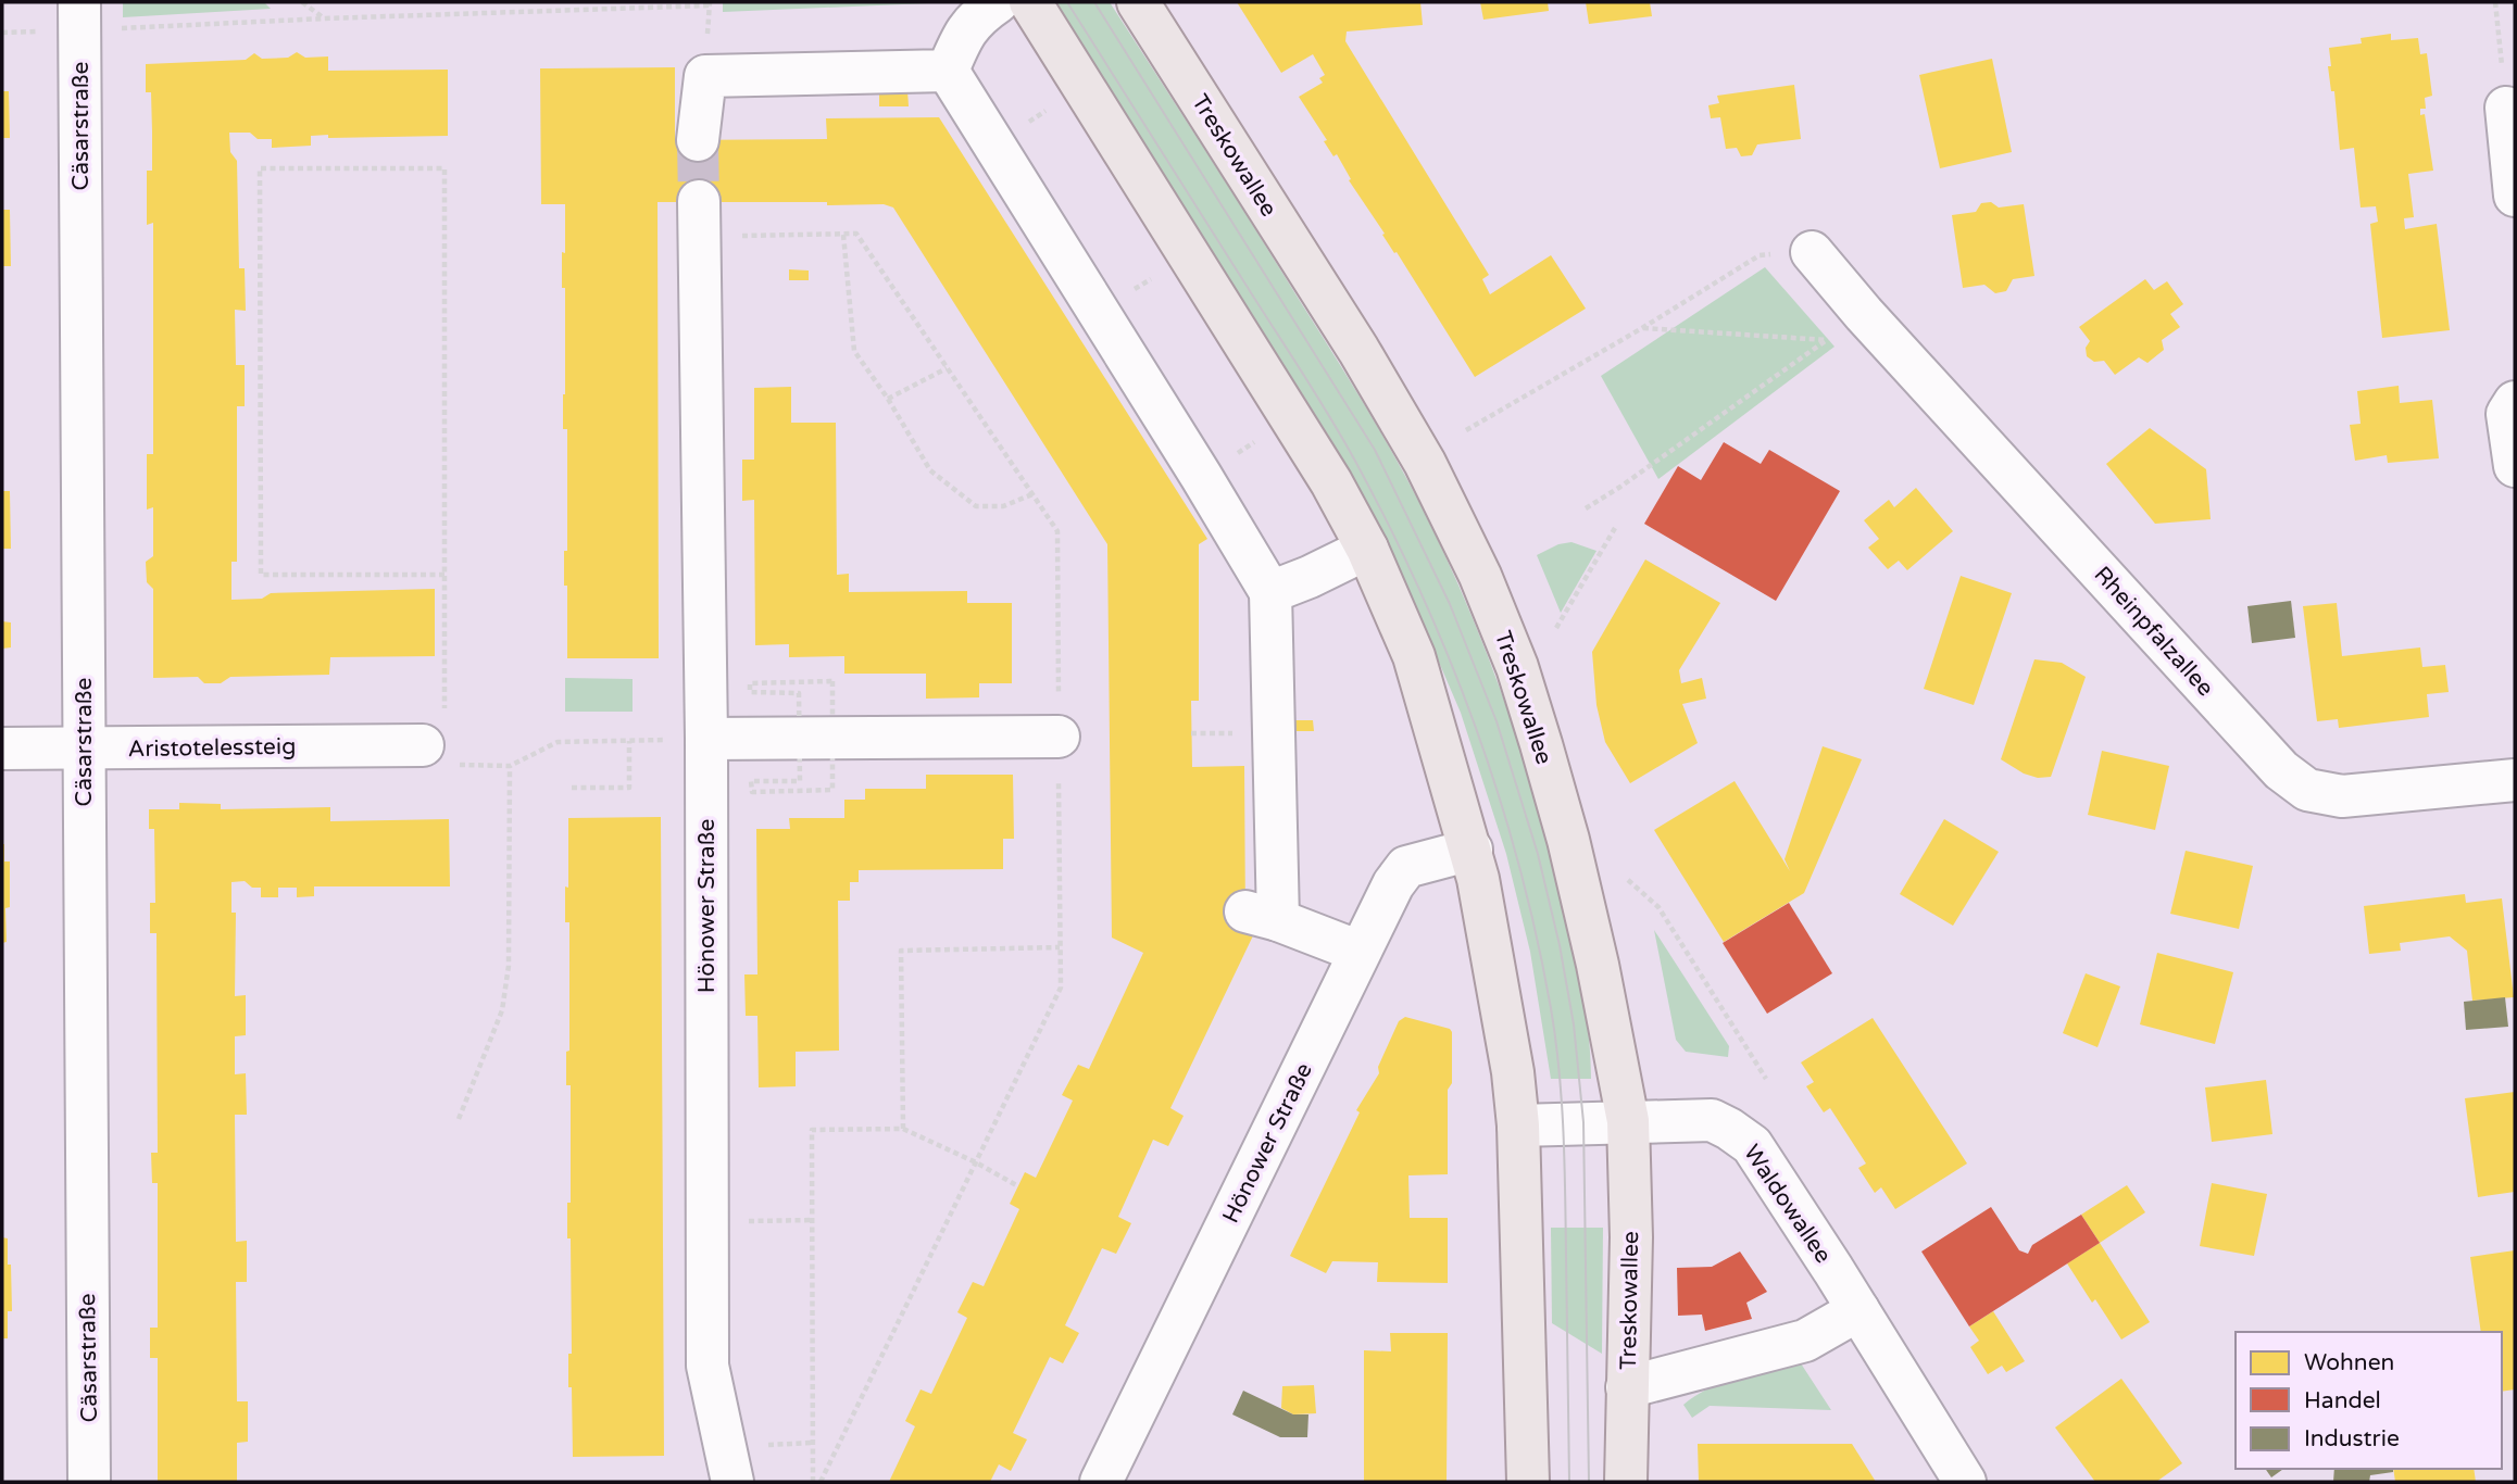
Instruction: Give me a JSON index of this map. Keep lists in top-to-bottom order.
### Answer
{
  "streets": {
    "main road": ["Treskowallee"],
    "street": [
      "Cäsarstraße",
      "Rheinpfalzallee",
      "Aristotelessteig",
      "Hönower Straße",
      "Waldowallee"
    ]
  },
  "crossings": [
    ["Cäsarstraße", "Aristotelessteig"],
    ["Treskowallee", "Waldowallee"]
  ],
  "legend": ["Wohnen", "Handel", "Industrie"]
}
